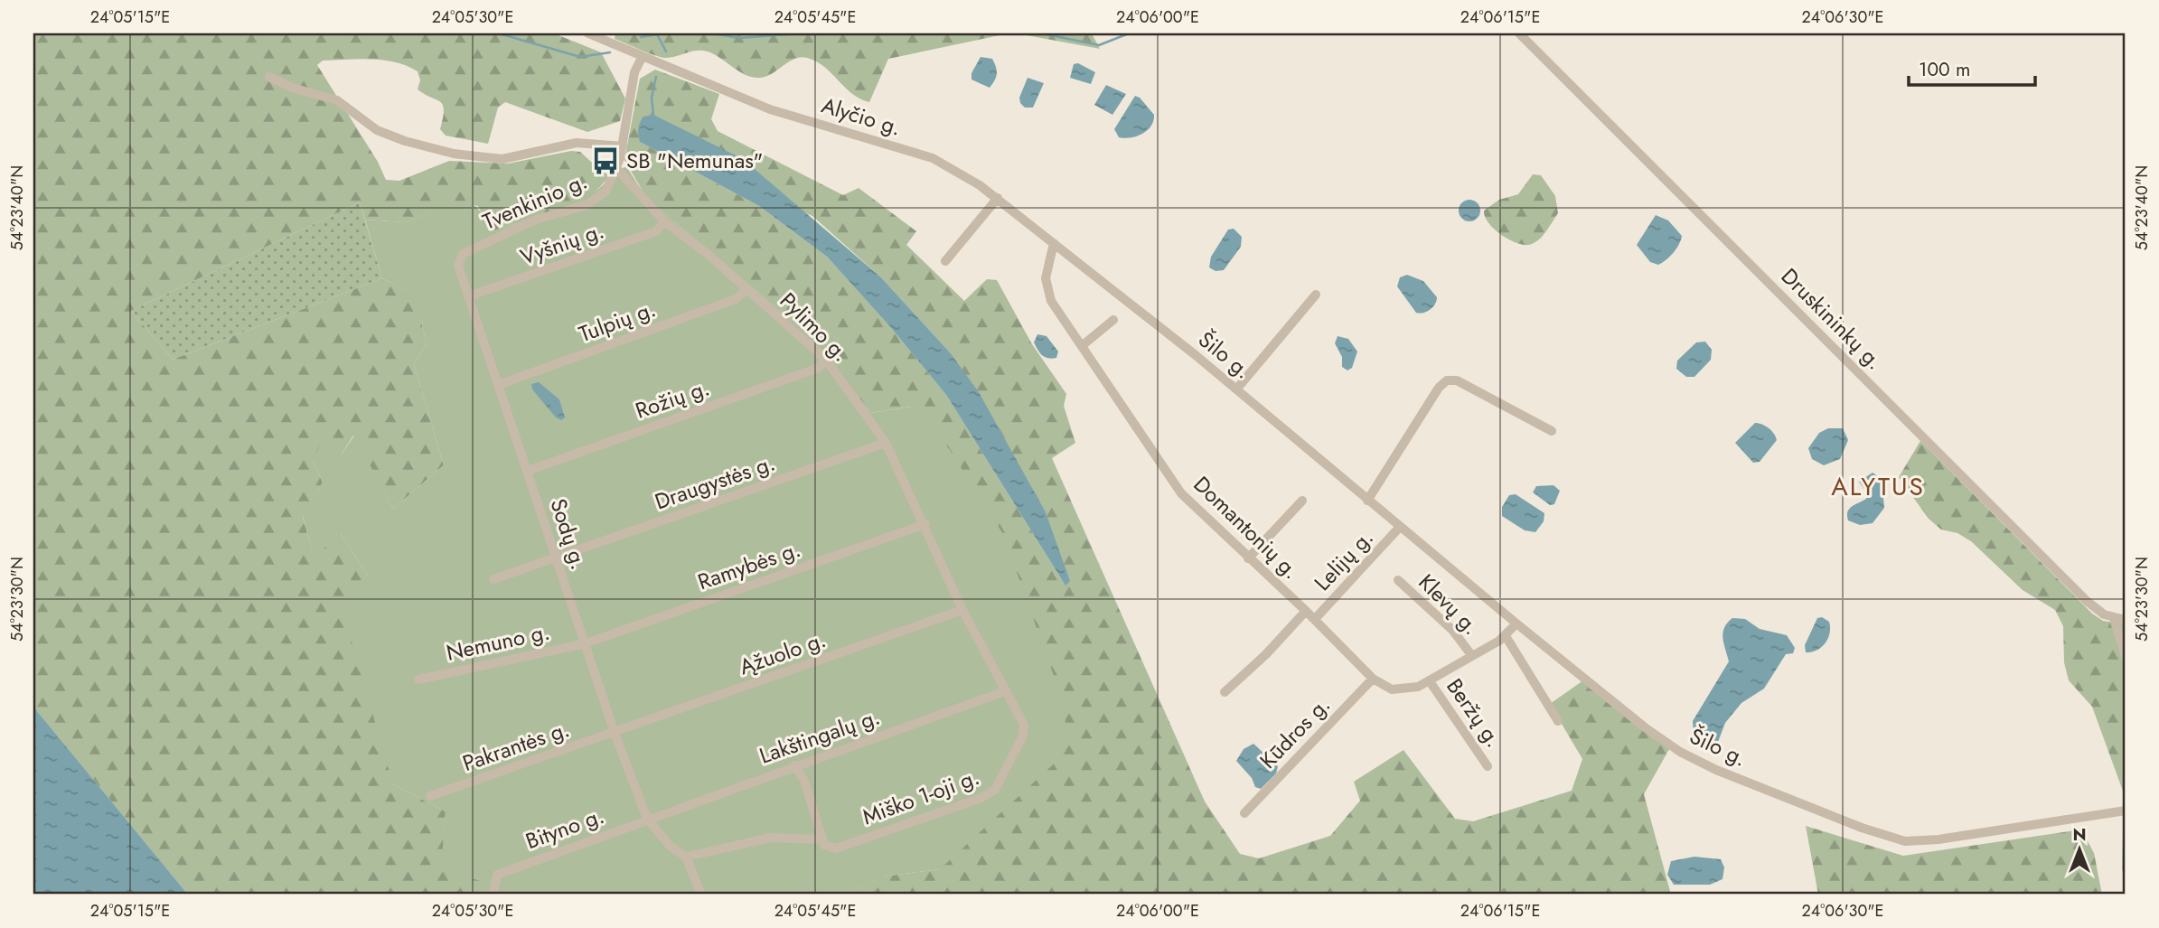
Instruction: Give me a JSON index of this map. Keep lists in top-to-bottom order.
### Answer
{
  "streets": {
    "street": [
      "Alyčio g.",
      "Tvenkinio g.",
      "Vyšnių g.",
      "Druskininkų g.",
      "Tulpių g.",
      "Pylimo g.",
      "Šilo g.",
      "Rožių g.",
      "Draugystės g.",
      "Domantonių g.",
      "Sodų g.",
      "Lelijų g.",
      "Ramybės g.",
      "Klevų g.",
      "Nemuno g.",
      "Ąžuolo g.",
      "Beržų g.",
      "Kūdros g.",
      "Lakštingalų g.",
      "Pakrantės g.",
      "Miško 1-oji g.",
      "Bityno g."
    ]
  },
  "crossings": [
    ["Alyčio g.", "Šilo g."],
    ["Alyčio g.", "Domantonių g."],
    ["Tvenkinio g.", "Pylimo g."],
    ["Tvenkinio g.", "Sodų g."],
    ["Vyšnių g.", "Pylimo g."],
    ["Vyšnių g.", "Sodų g."],
    ["Tulpių g.", "Pylimo g."],
    ["Tulpių g.", "Sodų g."],
    ["Pylimo g.", "Rožių g."],
    ["Pylimo g.", "Draugystės g."],
    ["Pylimo g.", "Ramybės g."],
    ["Pylimo g.", "Ąžuolo g."],
    ["Pylimo g.", "Lakštingalų g."],
    ["Pylimo g.", "Miško 1-oji g."],
    ["Šilo g.", "Domantonių g."],
    ["Šilo g.", "Lelijų g."],
    ["Rožių g.", "Sodų g."],
    ["Draugystės g.", "Sodų g."],
    ["Domantonių g.", "Lelijų g."],
    ["Domantonių g.", "Klevų g."],
    ["Domantonių g.", "Beržų g."],
    ["Domantonių g.", "Kūdros g."],
    ["Sodų g.", "Ramybės g."],
    ["Sodų g.", "Nemuno g."],
    ["Sodų g.", "Ąžuolo g."],
    ["Sodų g.", "Lakštingalų g."],
    ["Sodų g.", "Pakrantės g."],
    ["Sodų g.", "Miško 1-oji g."],
    ["Sodų g.", "Bityno g."],
    ["Ramybės g.", "Nemuno g."],
    ["Ąžuolo g.", "Pakrantės g."],
    ["Lakštingalų g.", "Miško 1-oji g."],
    ["Lakštingalų g.", "Bityno g."]
  ],
  "districts": ["ALYTUS"],
  "places": {
    "bus stop": ["SB \"Nemunas\""]
  },
  "scale_bar": "100 m",
  "north": "top",
  "coordinates": [
    "24°05'15\"E",
    "24°05'30\"E",
    "24°05'45\"E",
    "24°06'00\"E",
    "24°06'15\"E",
    "24°06'30\"E",
    "54°23'40\"N",
    "54°23'30\"N"
  ]
}
